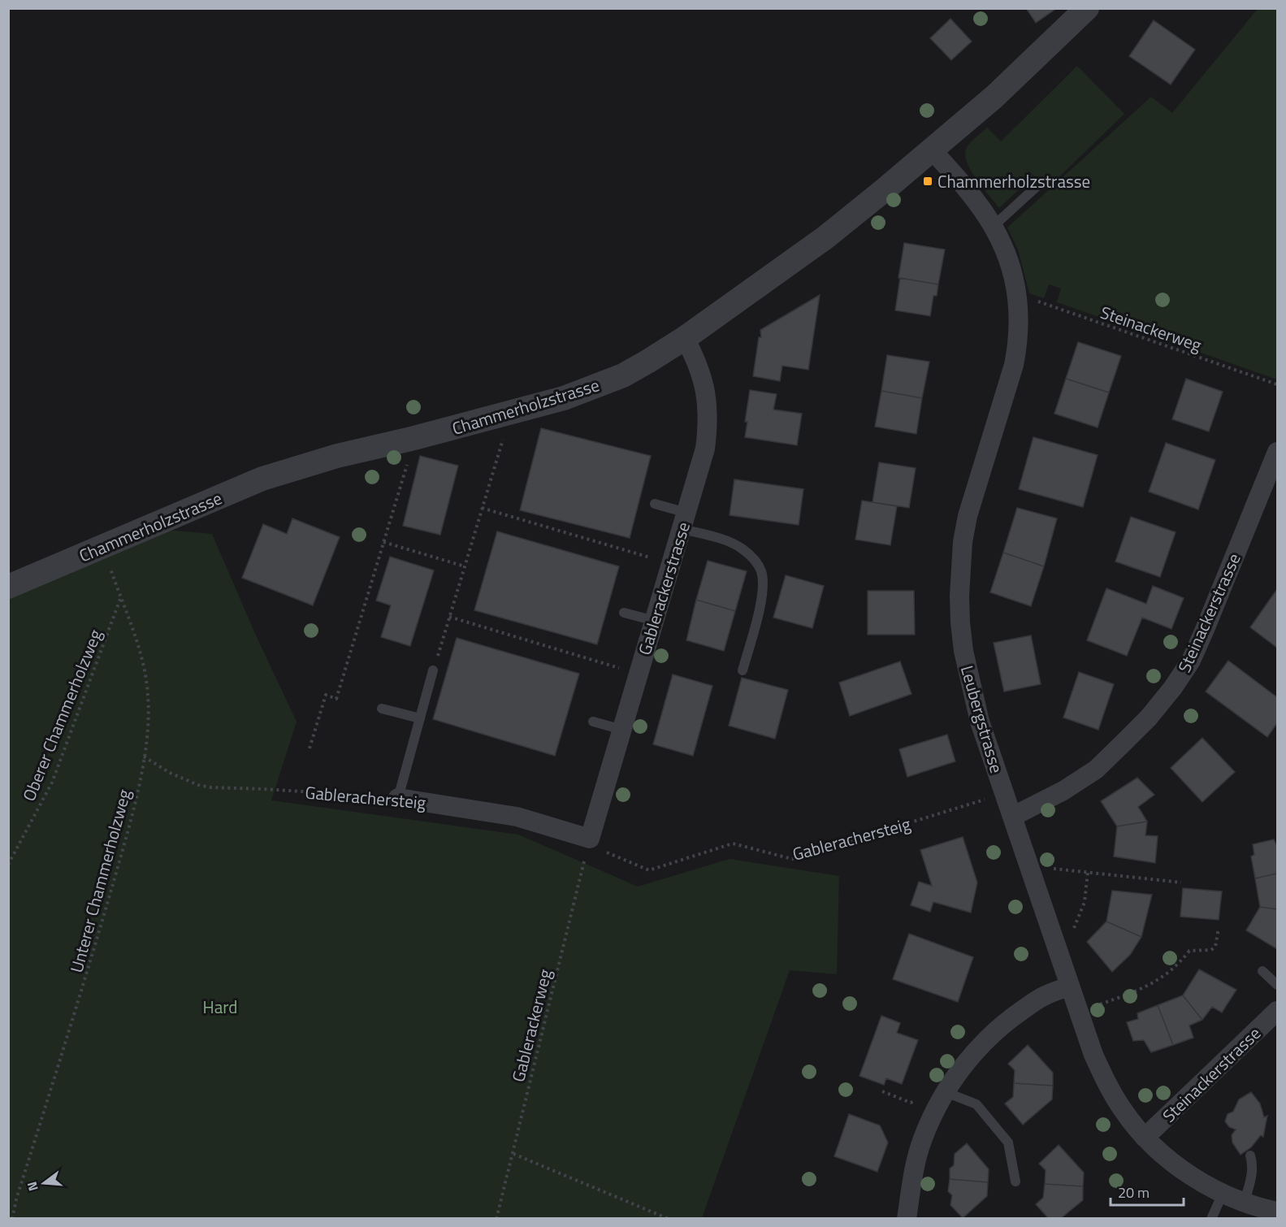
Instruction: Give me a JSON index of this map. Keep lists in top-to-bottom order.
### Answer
{
  "streets": {
    "street": [
      "Chammerholzstrasse",
      "Gablerackerstrasse",
      "Steinackerstrasse",
      "Leubergstrasse",
      "Gablerachersteig"
    ],
    "path": [
      "Steinackerweg",
      "Oberer Chammerholzweg",
      "Unterer Chammerholzweg",
      "Gablerackerweg"
    ]
  },
  "crossings": [
    ["Steinackerweg", "Leubergstrasse"],
    ["Chammerholzstrasse", "Gablerackerstrasse"],
    ["Chammerholzstrasse", "Leubergstrasse"],
    ["Chammerholzstrasse", "Unterer Chammerholzweg"],
    ["Gablerackerstrasse", "Gablerachersteig"],
    ["Gablerackerstrasse", "Gablerackerweg"],
    ["Steinackerstrasse", "Leubergstrasse"],
    ["Oberer Chammerholzweg", "Unterer Chammerholzweg"],
    ["Leubergstrasse", "Gablerachersteig"],
    ["Gablerachersteig", "Unterer Chammerholzweg"],
    ["Gablerachersteig", "Gablerackerweg"]
  ],
  "parks": ["Hard"],
  "places": {
    "transit": ["Chammerholzstrasse"]
  },
  "scale_bar": "20 m",
  "north": "left"
}
